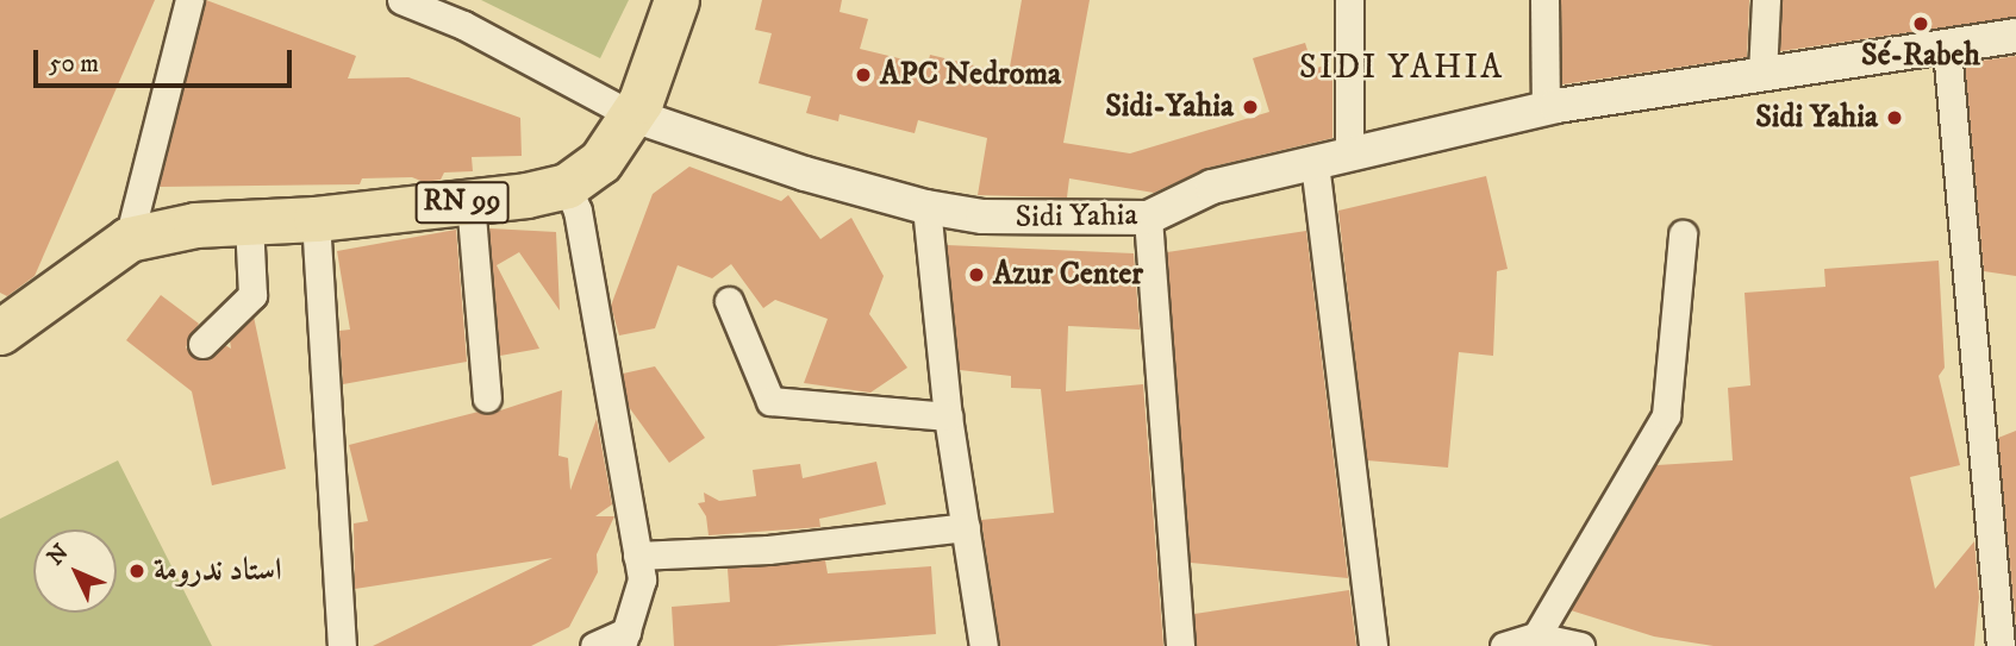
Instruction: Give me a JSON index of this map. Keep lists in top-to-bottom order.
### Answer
{
  "streets": {
    "main road": ["RN 99"],
    "street": ["Sidi Yahia"]
  },
  "crossings": [
    ["RN 99", "Sidi Yahia"]
  ],
  "districts": ["SIDI YAHIA"],
  "places": [
    "Sé-Rabeh",
    "APC Nedroma",
    "Sidi-Yahia",
    "Sidi Yahia",
    "Azur Center",
    "استاد ندرومة"
  ],
  "scale_bar": "50 m",
  "north": "top left"
}
